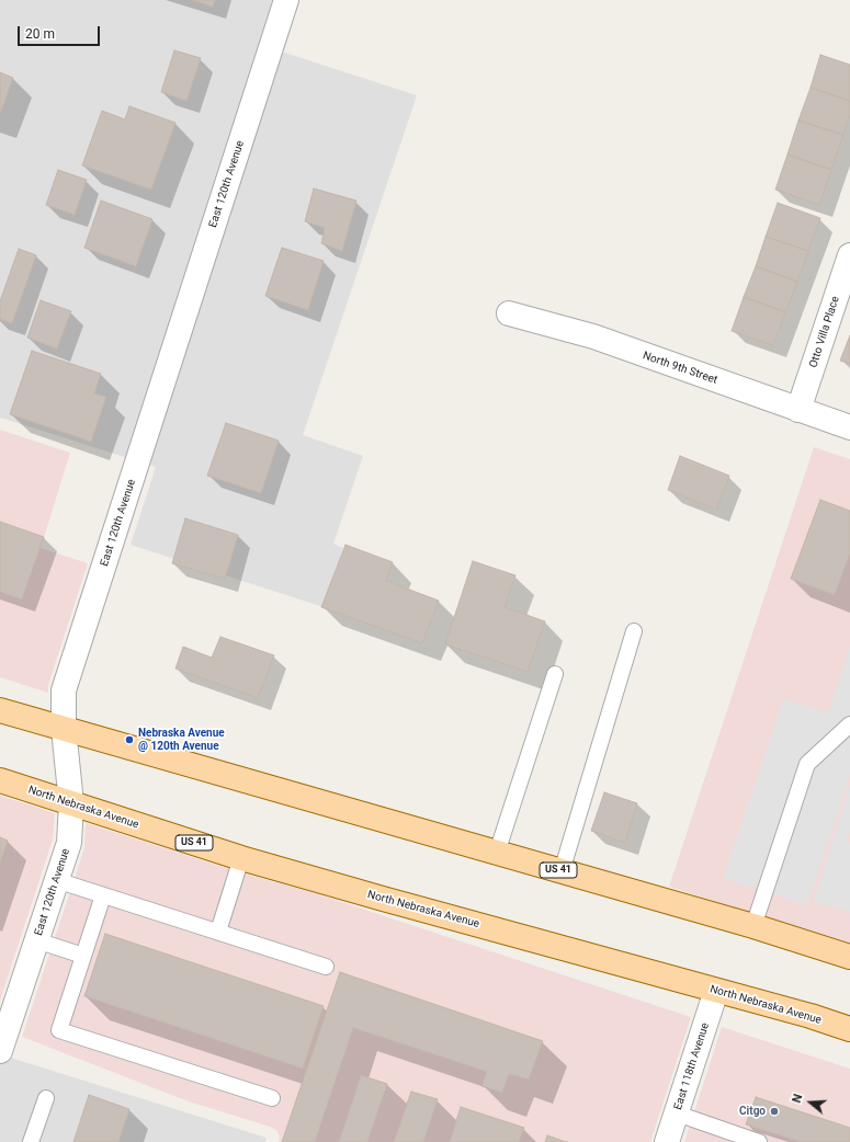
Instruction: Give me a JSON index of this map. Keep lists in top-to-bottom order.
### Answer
{
  "streets": {
    "main road": ["North Nebraska Avenue", "US 41"],
    "street": [
      "East 120th Avenue",
      "Otto Villa Place",
      "North 9th Street",
      "East 118th Avenue"
    ]
  },
  "crossings": [
    ["East 120th Avenue", "North Nebraska Avenue"],
    ["East 120th Avenue", "US 41"],
    ["Otto Villa Place", "North 9th Street"],
    ["North Nebraska Avenue", "East 118th Avenue"]
  ],
  "places": ["Nebraska Avenue @ 120th Avenue", "Citgo"],
  "scale_bar": "20 m",
  "north": "left"
}
